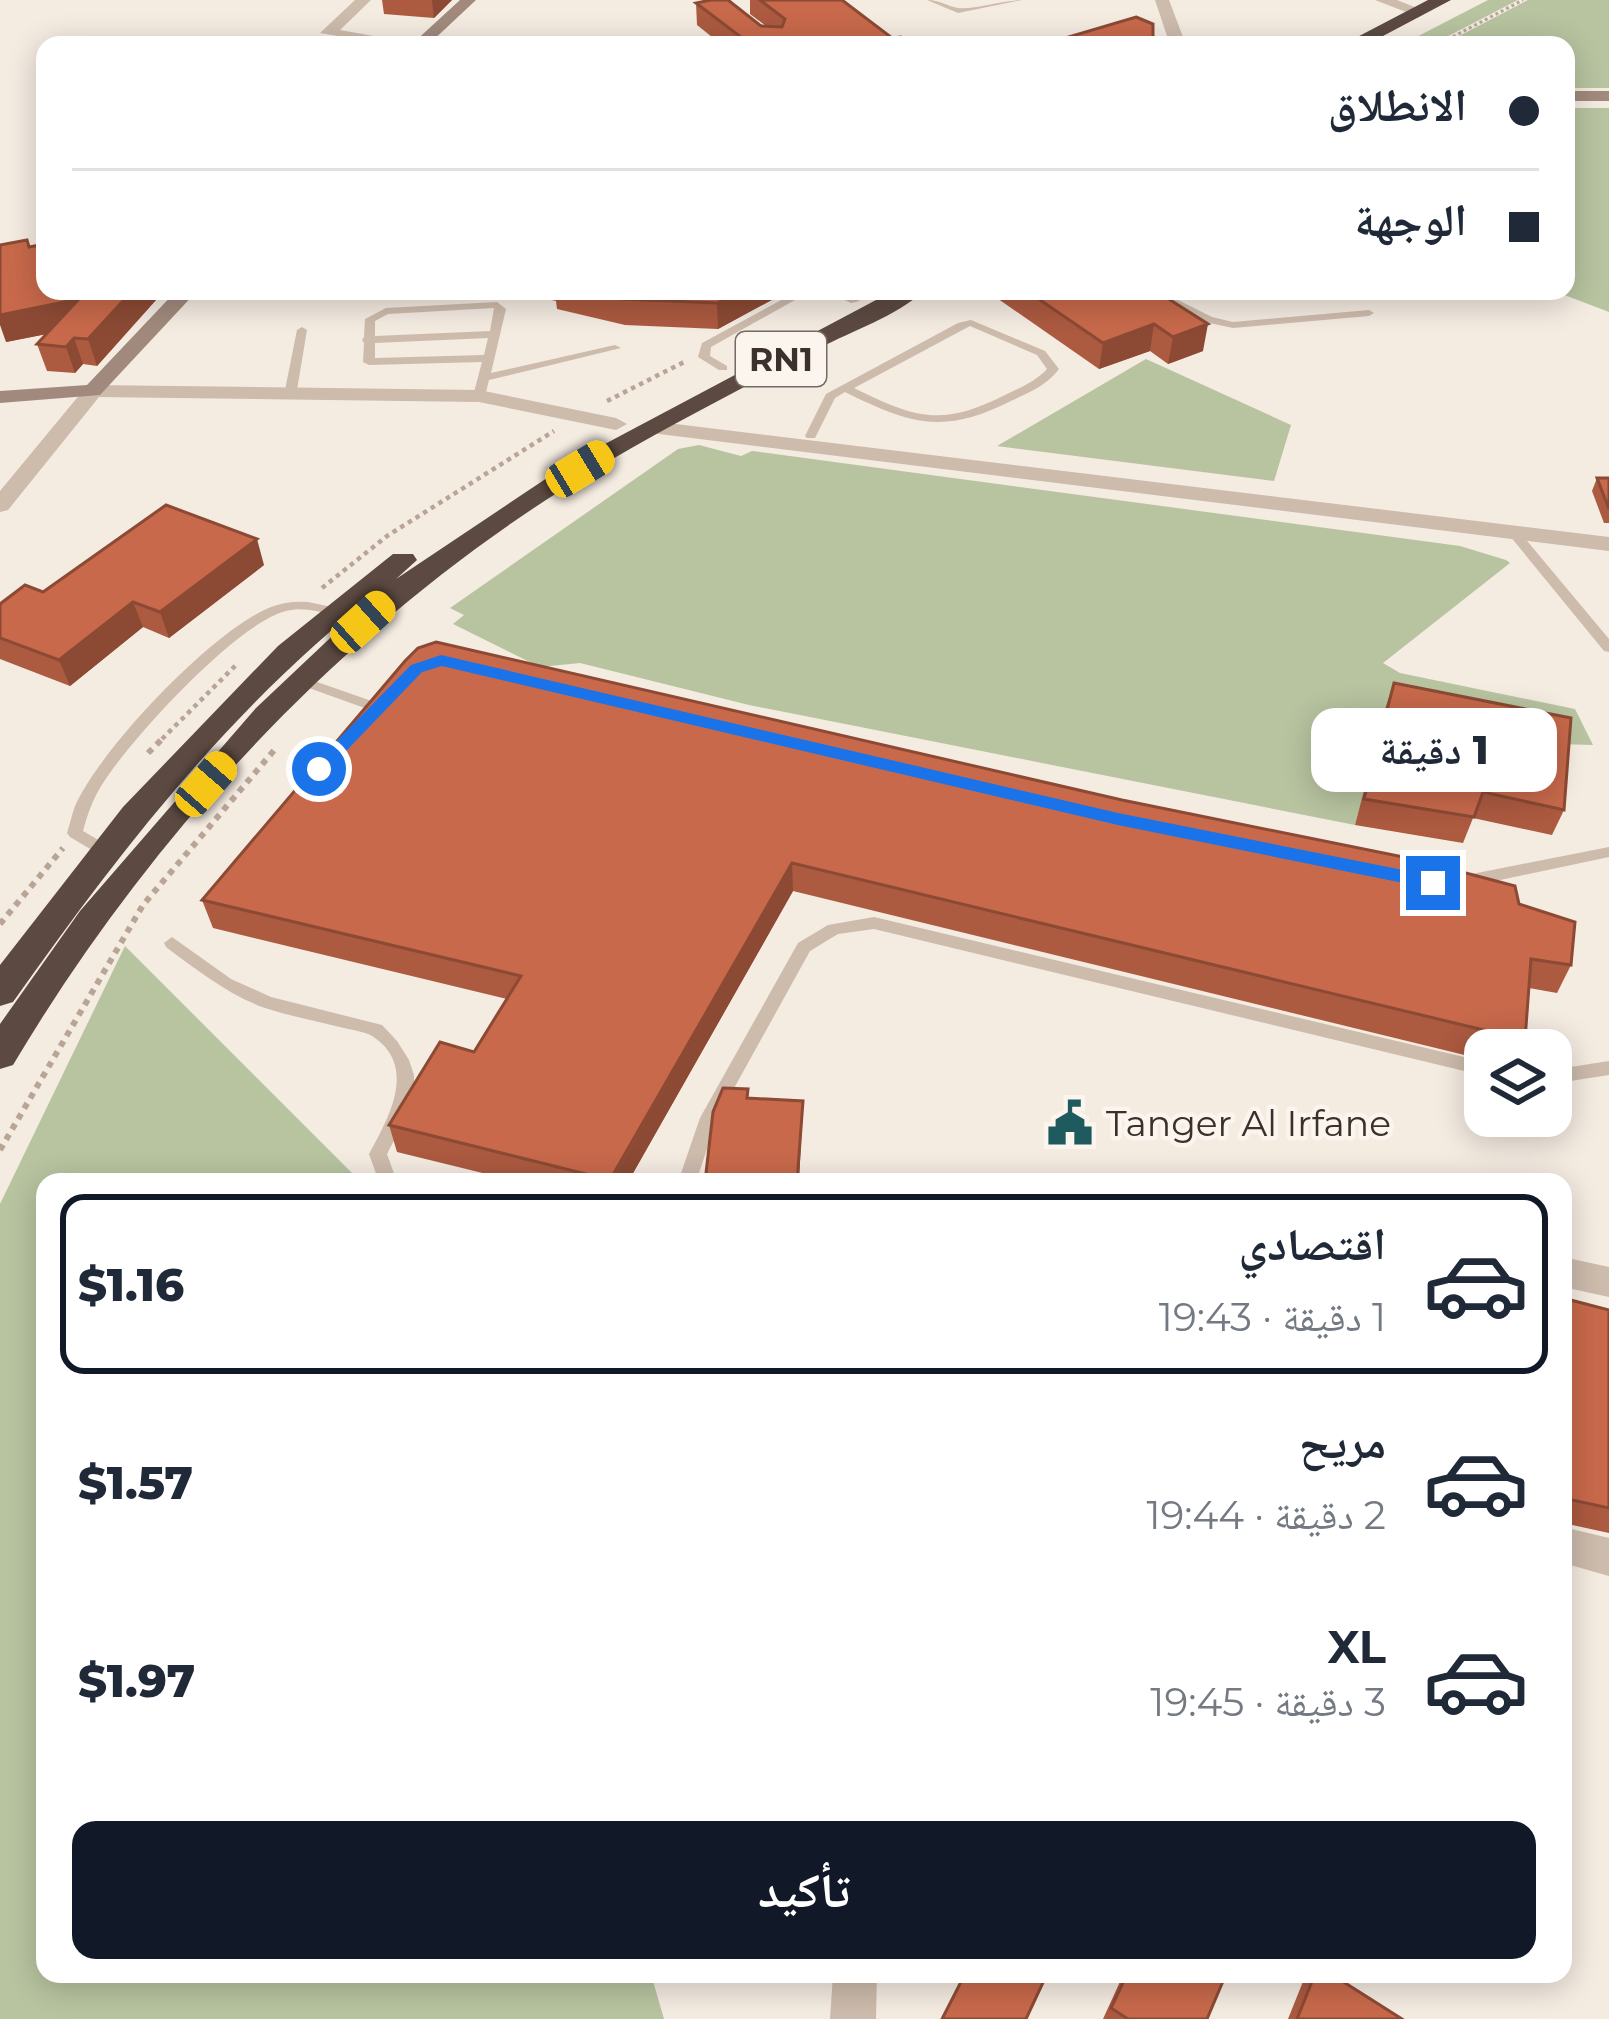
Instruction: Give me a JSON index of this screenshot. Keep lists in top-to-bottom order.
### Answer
{
  "streets": {
    "highway": ["RN1"]
  },
  "places": {
    "public building": ["Tanger Al Irfane"]
  },
  "page": {
    "banner": ["الانطلاق", "الوجهة"],
    "bubble": "1 دقيقة",
    "list": [
      {
        "name": "اقتصادي",
        "note": "1 دقيقة · 19:43",
        "value": "$1.16"
      },
      {
        "name": "مريح",
        "note": "2 دقيقة · 19:44",
        "value": "$1.57"
      },
      {
        "name": "XL",
        "note": "3 دقيقة · 19:45",
        "value": "$1.97"
      }
    ],
    "buttons": "تأكيد"
  }
}
